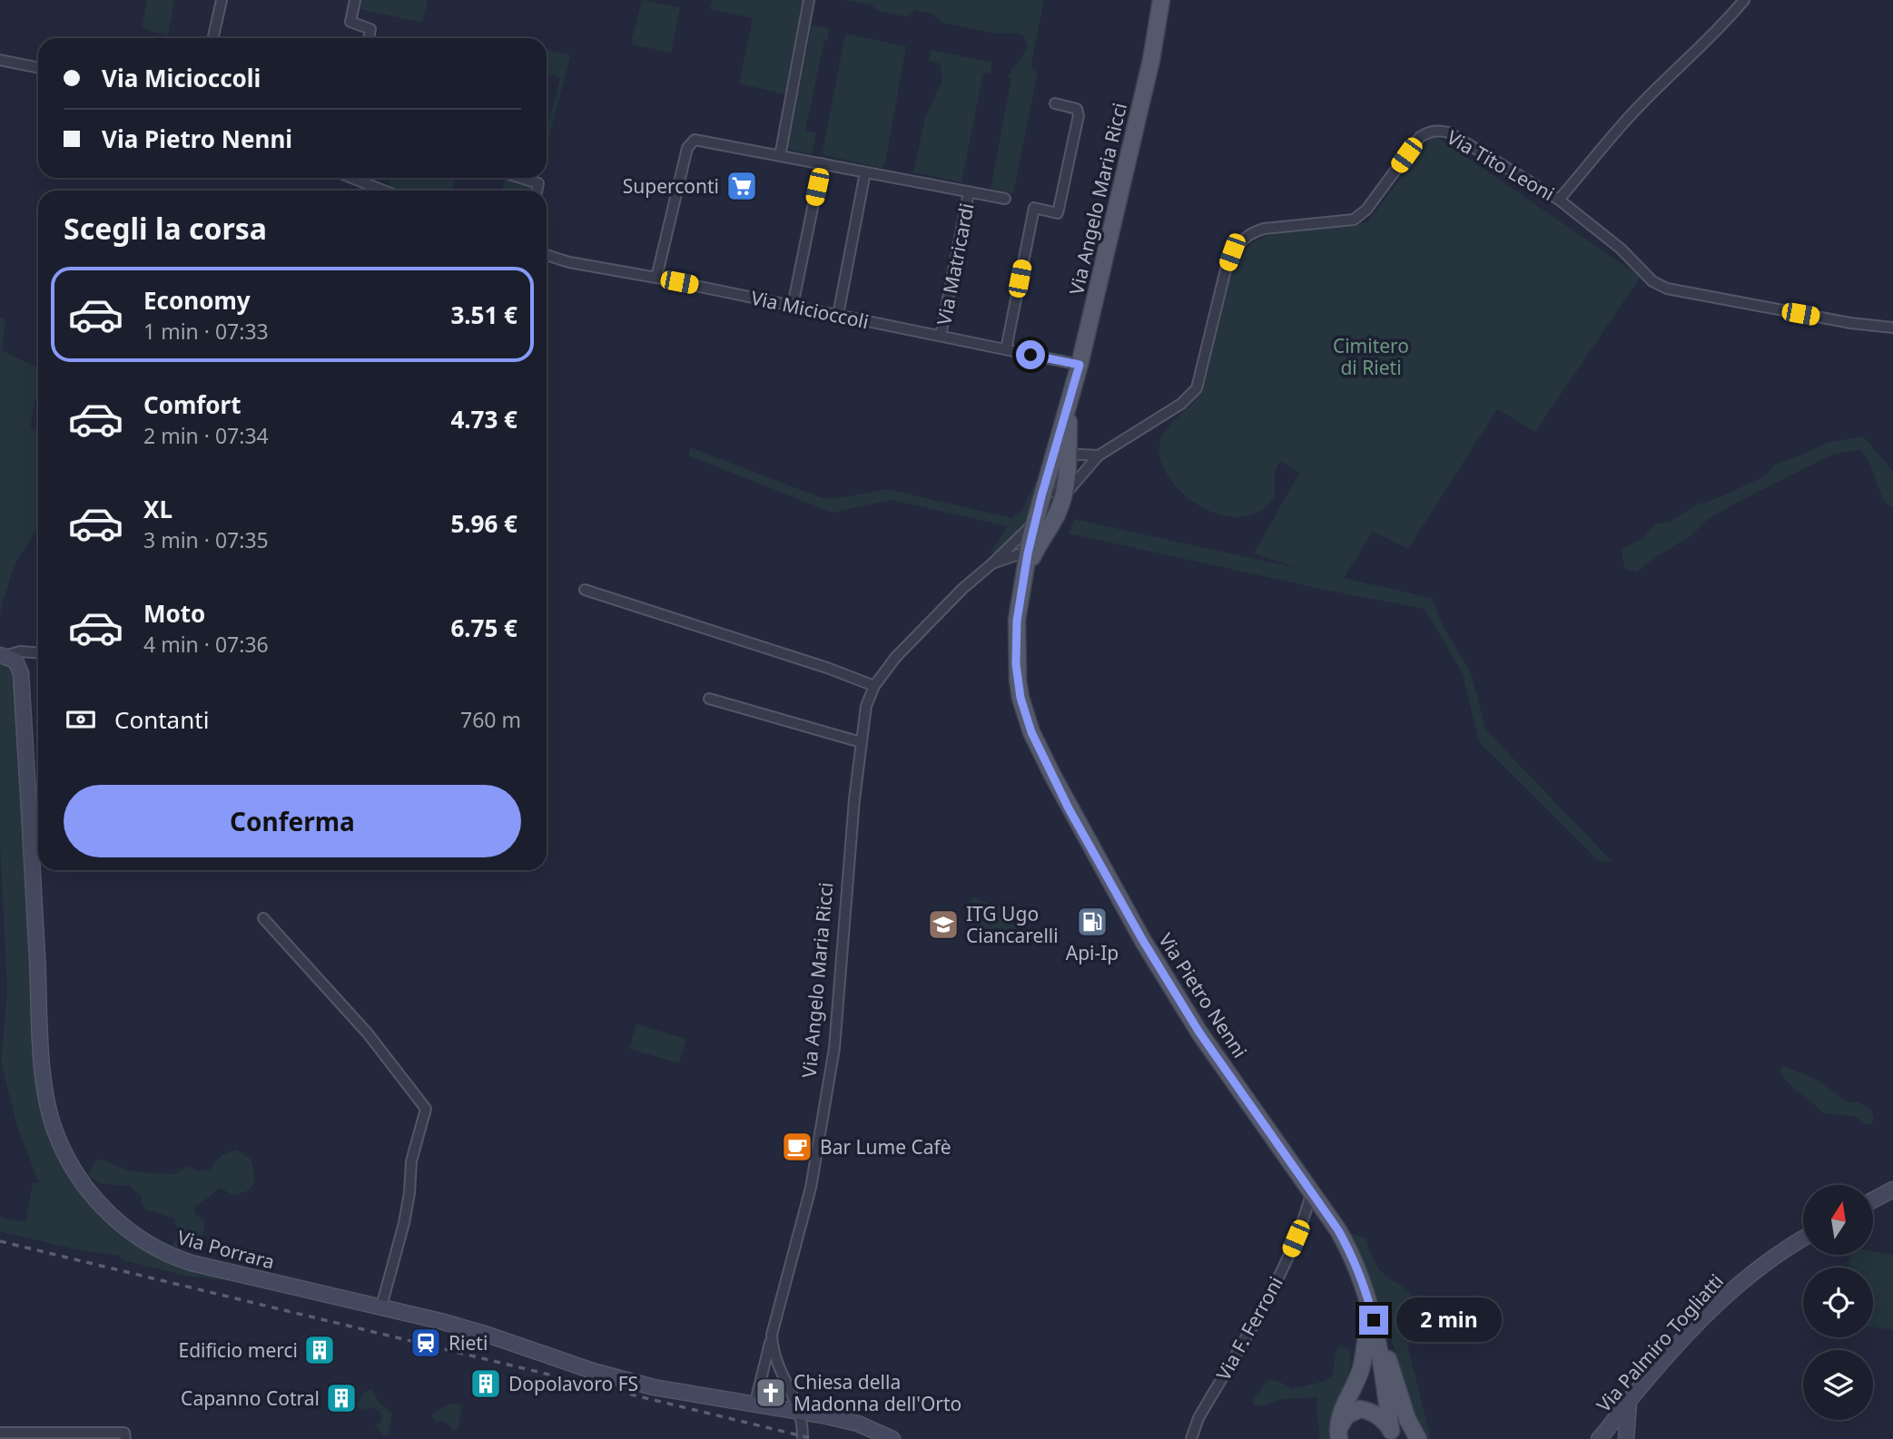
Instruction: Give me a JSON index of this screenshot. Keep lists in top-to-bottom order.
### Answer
{
  "streets": {
    "main road": ["Via Angelo Maria Ricci", "Via Pietro Nenni"],
    "street": [
      "Via Tito Leoni",
      "Via Matricardi",
      "Via Micioccoli",
      "Via Porrara",
      "Via F. Ferroni",
      "Via Palmiro Togliatti"
    ]
  },
  "crossings": [
    ["Via Tito Leoni", "Via Angelo Maria Ricci"],
    ["Via Angelo Maria Ricci", "Via Micioccoli"],
    ["Via Angelo Maria Ricci", "Via Pietro Nenni"],
    ["Via Angelo Maria Ricci", "Via Porrara"],
    ["Via Matricardi", "Via Micioccoli"],
    ["Via Pietro Nenni", "Via F. Ferroni"]
  ],
  "parks": ["Cimitero di Rieti"],
  "places": {
    "supermarket": ["Superconti"],
    "fuel station": ["Api-Ip"],
    "school or university": ["ITG Ugo Ciancarelli"],
    "cafe": ["Bar Lume Cafè"],
    "station": ["Rieti"],
    "building": ["Edificio merci", "Dopolavoro FS", "Capanno Cotral"],
    "church": ["Chiesa della Madonna dell'Orto"]
  },
  "north": "top",
  "page": {
    "banner": ["Via Micioccoli", "Via Pietro Nenni"],
    "heading": "Scegli la corsa",
    "list": [
      {
        "name": "Economy",
        "note": "1 min · 07:33",
        "value": "3.51 €"
      },
      {
        "name": "Comfort",
        "note": "2 min · 07:34",
        "value": "4.73 €"
      },
      {
        "name": "XL",
        "note": "3 min · 07:35",
        "value": "5.96 €"
      },
      {
        "name": "Moto",
        "note": "4 min · 07:36",
        "value": "6.75 €"
      }
    ],
    "pay": ["Contanti", "760 m"],
    "buttons": "Conferma",
    "bubble": "2 min"
  }
}
